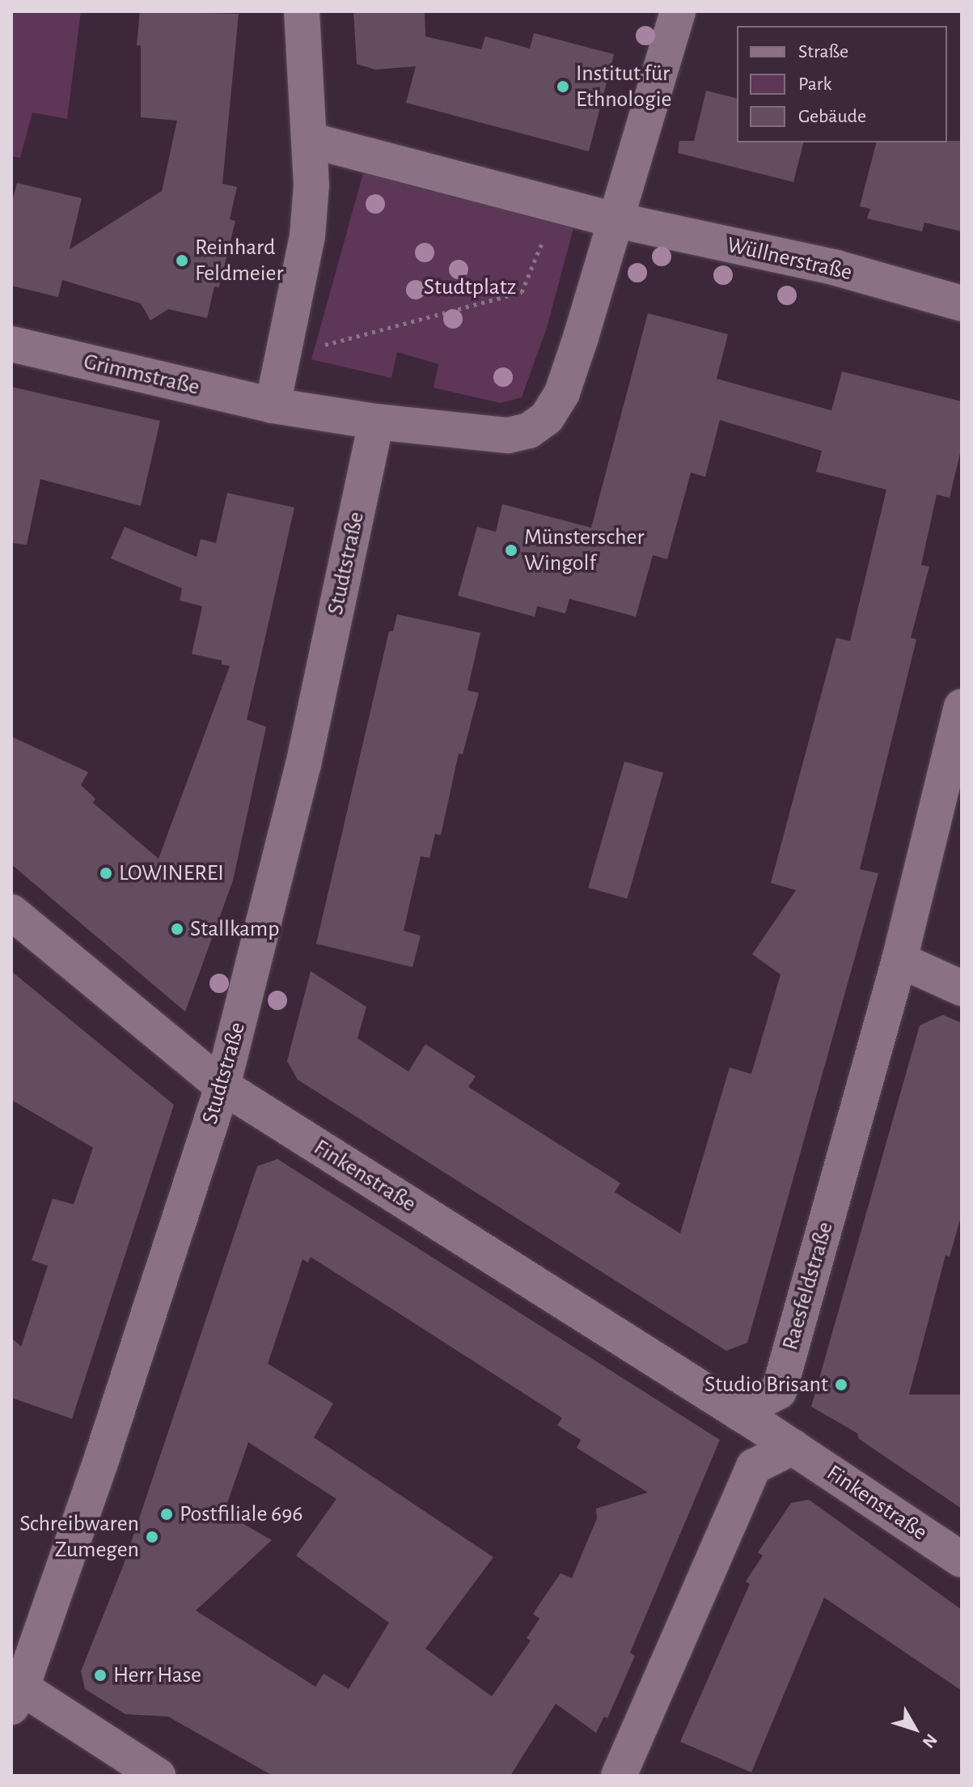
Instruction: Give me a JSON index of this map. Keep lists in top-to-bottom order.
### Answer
{
  "streets": {
    "street": [
      "Wüllnerstraße",
      "Grimmstraße",
      "Studtstraße",
      "Finkenstraße",
      "Raesfeldstraße"
    ]
  },
  "crossings": [
    ["Studtstraße", "Finkenstraße"],
    ["Finkenstraße", "Raesfeldstraße"]
  ],
  "parks": ["Studtplatz"],
  "places": [
    "Institut für Ethnologie",
    "Reinhard Feldmeier",
    "Münsterscher Wingolf",
    "LOWINEREI",
    "Stallkamp",
    "Studio Brisant",
    "Postfiliale 696",
    "Schreibwaren Zumegen",
    "Herr Hase"
  ],
  "legend": ["Straße", "Park", "Gebäude"],
  "north": "bottom right"
}
